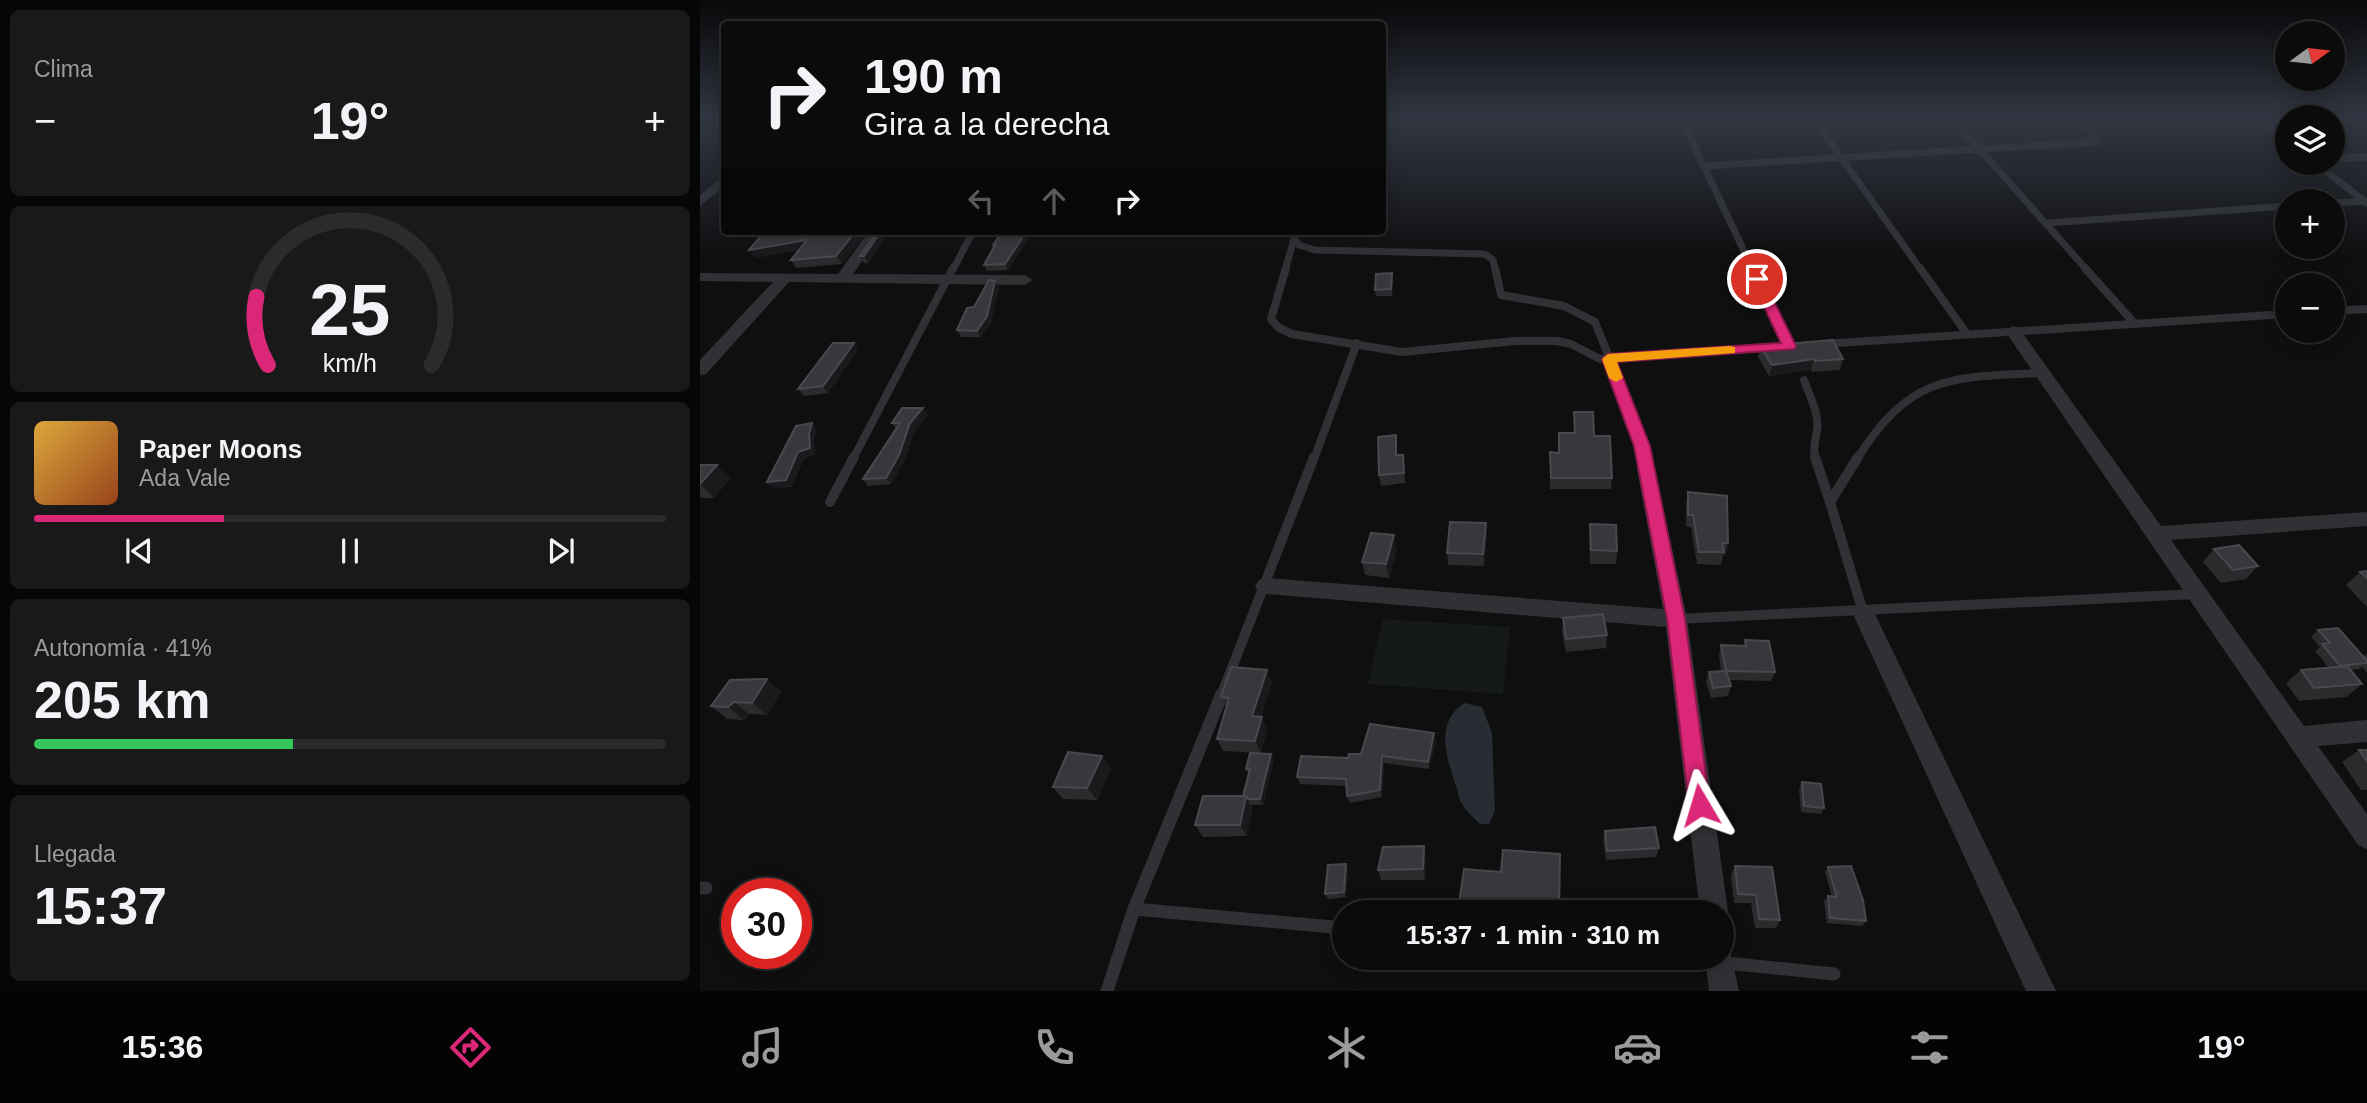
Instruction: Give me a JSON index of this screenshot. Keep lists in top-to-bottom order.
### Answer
{
  "north": "right",
  "page": {
    "tile": [
      "Clima",
      ["Autonomía · 41%", "205 km"],
      ["Llegada", "15:37"]
    ],
    "map_buttons": ["+", "−"],
    "turn": ["190 m", "Gira a la derecha"],
    "heat": ["−", "19°", "+"],
    "song": ["Paper Moons", "Ada Vale"],
    "limit": "30",
    "trip": "15:37 · 1 min · 310 m",
    "tabs": ["15:36", "19°"],
    "gauge": ["25", "km/h"]
  }
}
